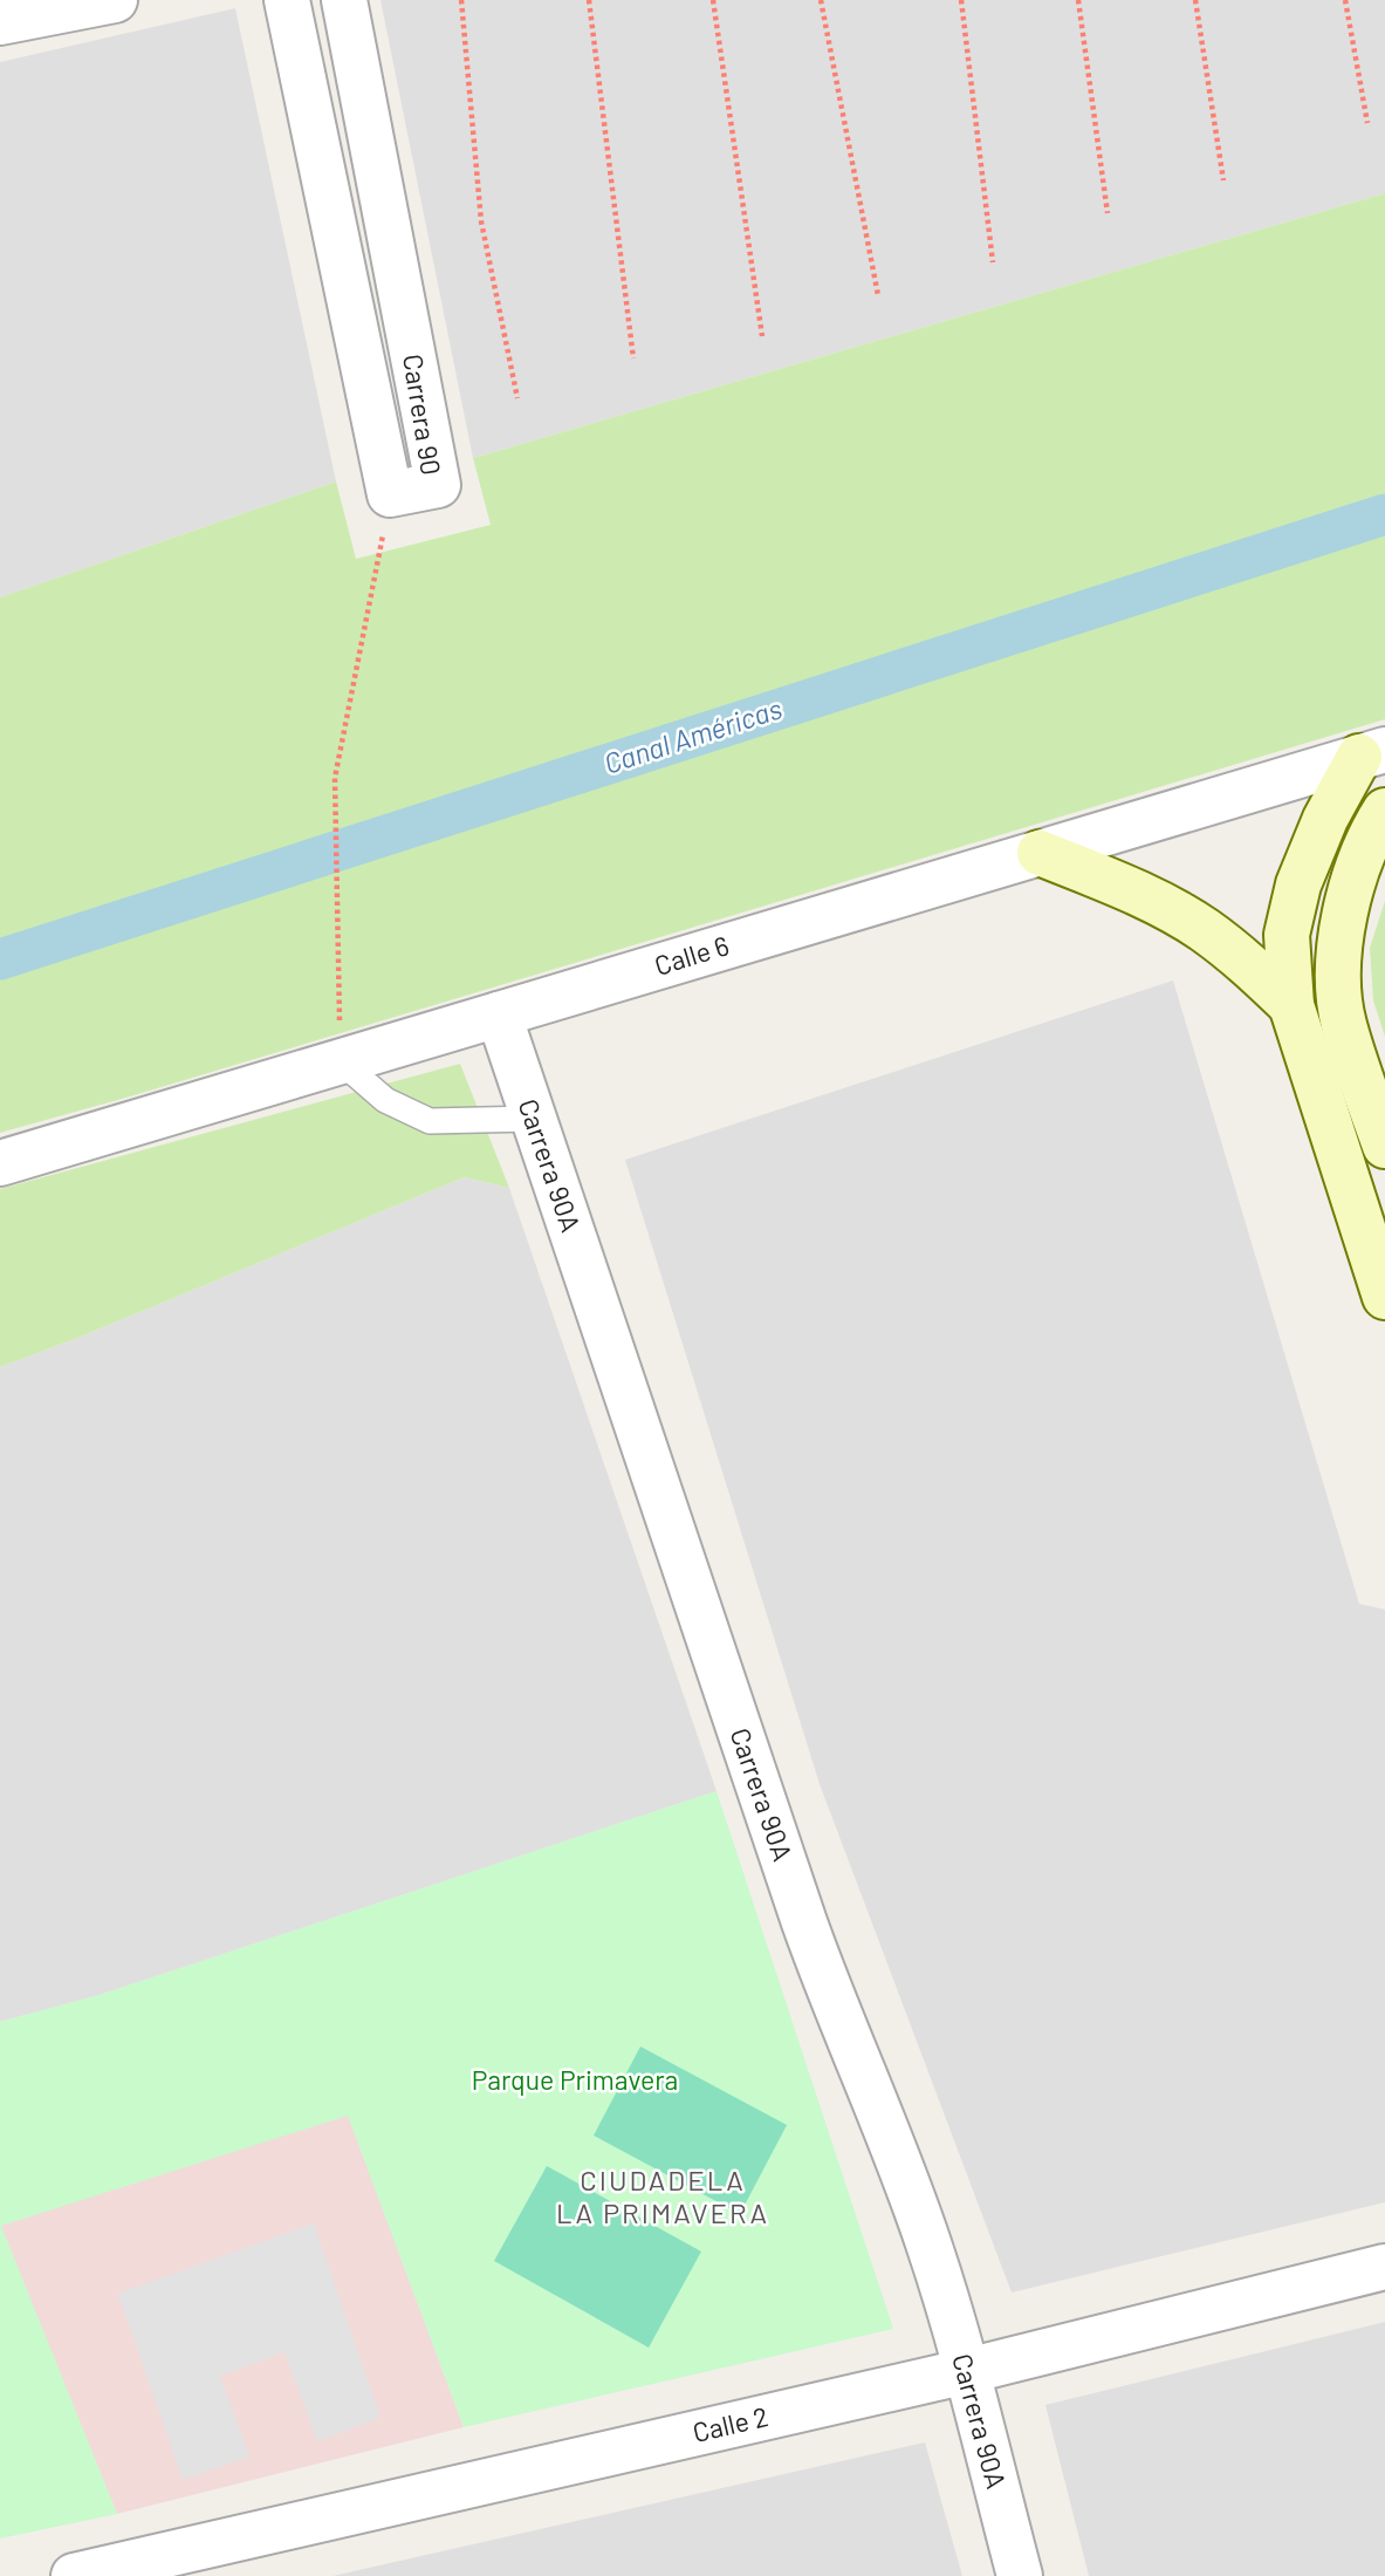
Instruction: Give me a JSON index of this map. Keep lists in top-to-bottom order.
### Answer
{
  "streets": {
    "street": [
      "Carrera 90",
      "Calle 6",
      "Carrera 90A",
      "Calle 2"
    ]
  },
  "crossings": [
    ["Calle 6", "Carrera 90A"],
    ["Carrera 90A", "Calle 2"]
  ],
  "districts": ["CIUDADELA LA PRIMAVERA"],
  "water": ["Canal Américas"],
  "parks": ["Parque Primavera"]
}
